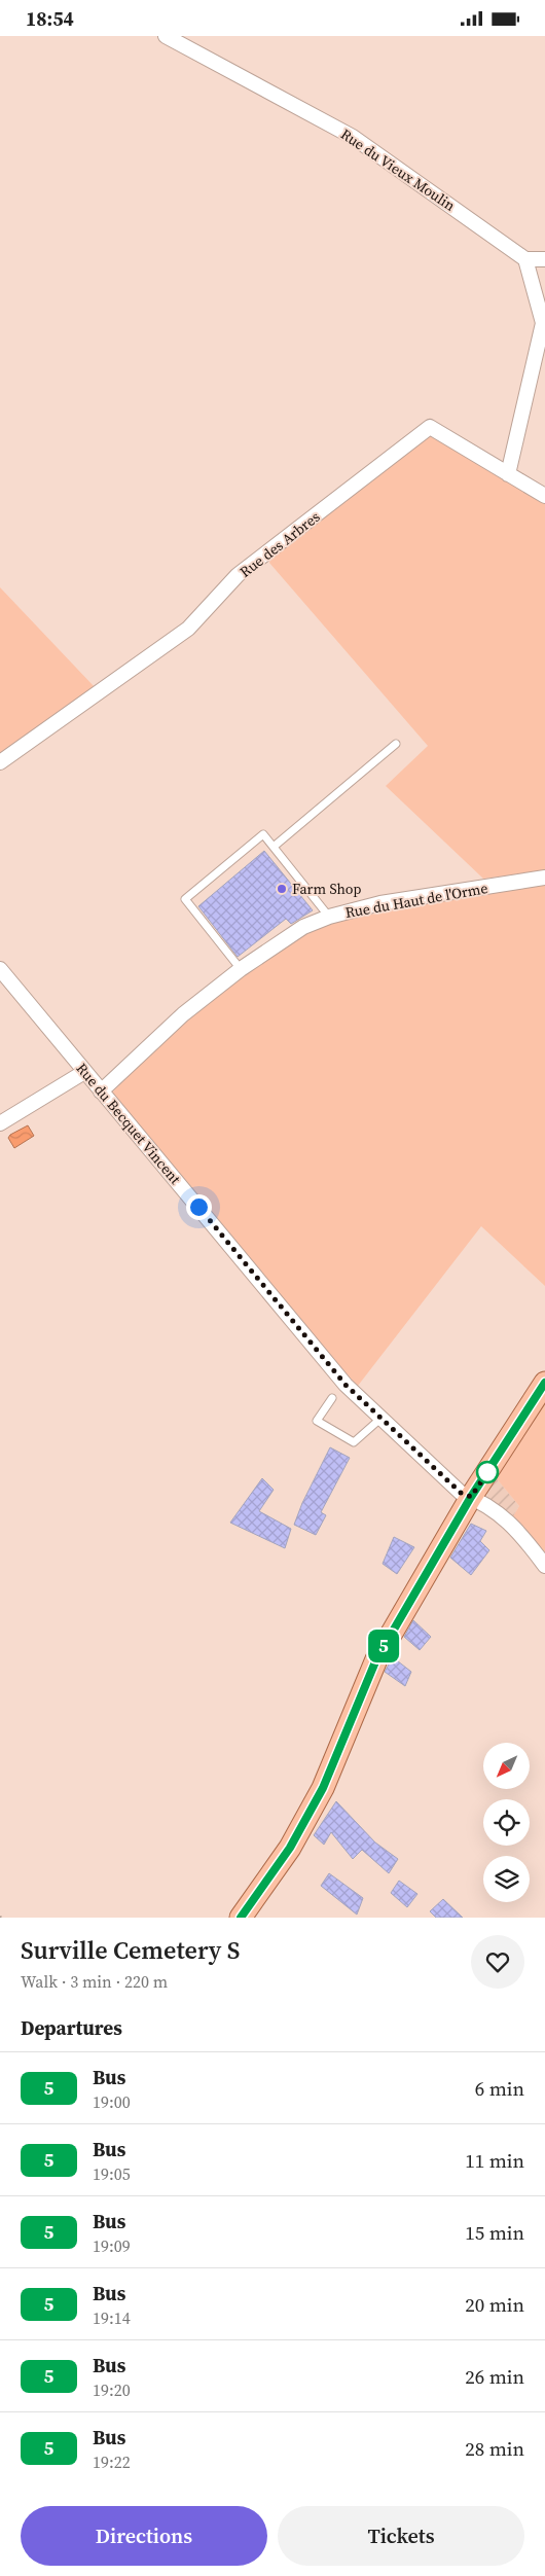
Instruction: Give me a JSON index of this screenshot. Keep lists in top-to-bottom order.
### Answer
{
  "streets": {
    "street": [
      "Rue du Vieux Moulin",
      "Rue des Arbres",
      "Rue du Haut de l'Orme",
      "Rue du Becquet Vincent"
    ]
  },
  "crossings": [
    ["Rue du Haut de l'Orme", "Rue du Becquet Vincent"]
  ],
  "places": ["Farm Shop"],
  "lines": ["bus line 5"],
  "north": "bottom left",
  "page": {
    "status": "18:54",
    "on_map": "5",
    "heading": [
      ["Surville Cemetery S", "Walk · 3 min · 220 m"],
      "Departures"
    ],
    "list": [
      {
        "mark": "5",
        "name": "Bus",
        "note": "19:00",
        "value": "6 min"
      },
      {
        "mark": "5",
        "name": "Bus",
        "note": "19:05",
        "value": "11 min"
      },
      {
        "mark": "5",
        "name": "Bus",
        "note": "19:09",
        "value": "15 min"
      },
      {
        "mark": "5",
        "name": "Bus",
        "note": "19:14",
        "value": "20 min"
      },
      {
        "mark": "5",
        "name": "Bus",
        "note": "19:20",
        "value": "26 min"
      },
      {
        "mark": "5",
        "name": "Bus",
        "note": "19:22",
        "value": "28 min"
      }
    ],
    "buttons": ["Directions", "Tickets"]
  }
}
